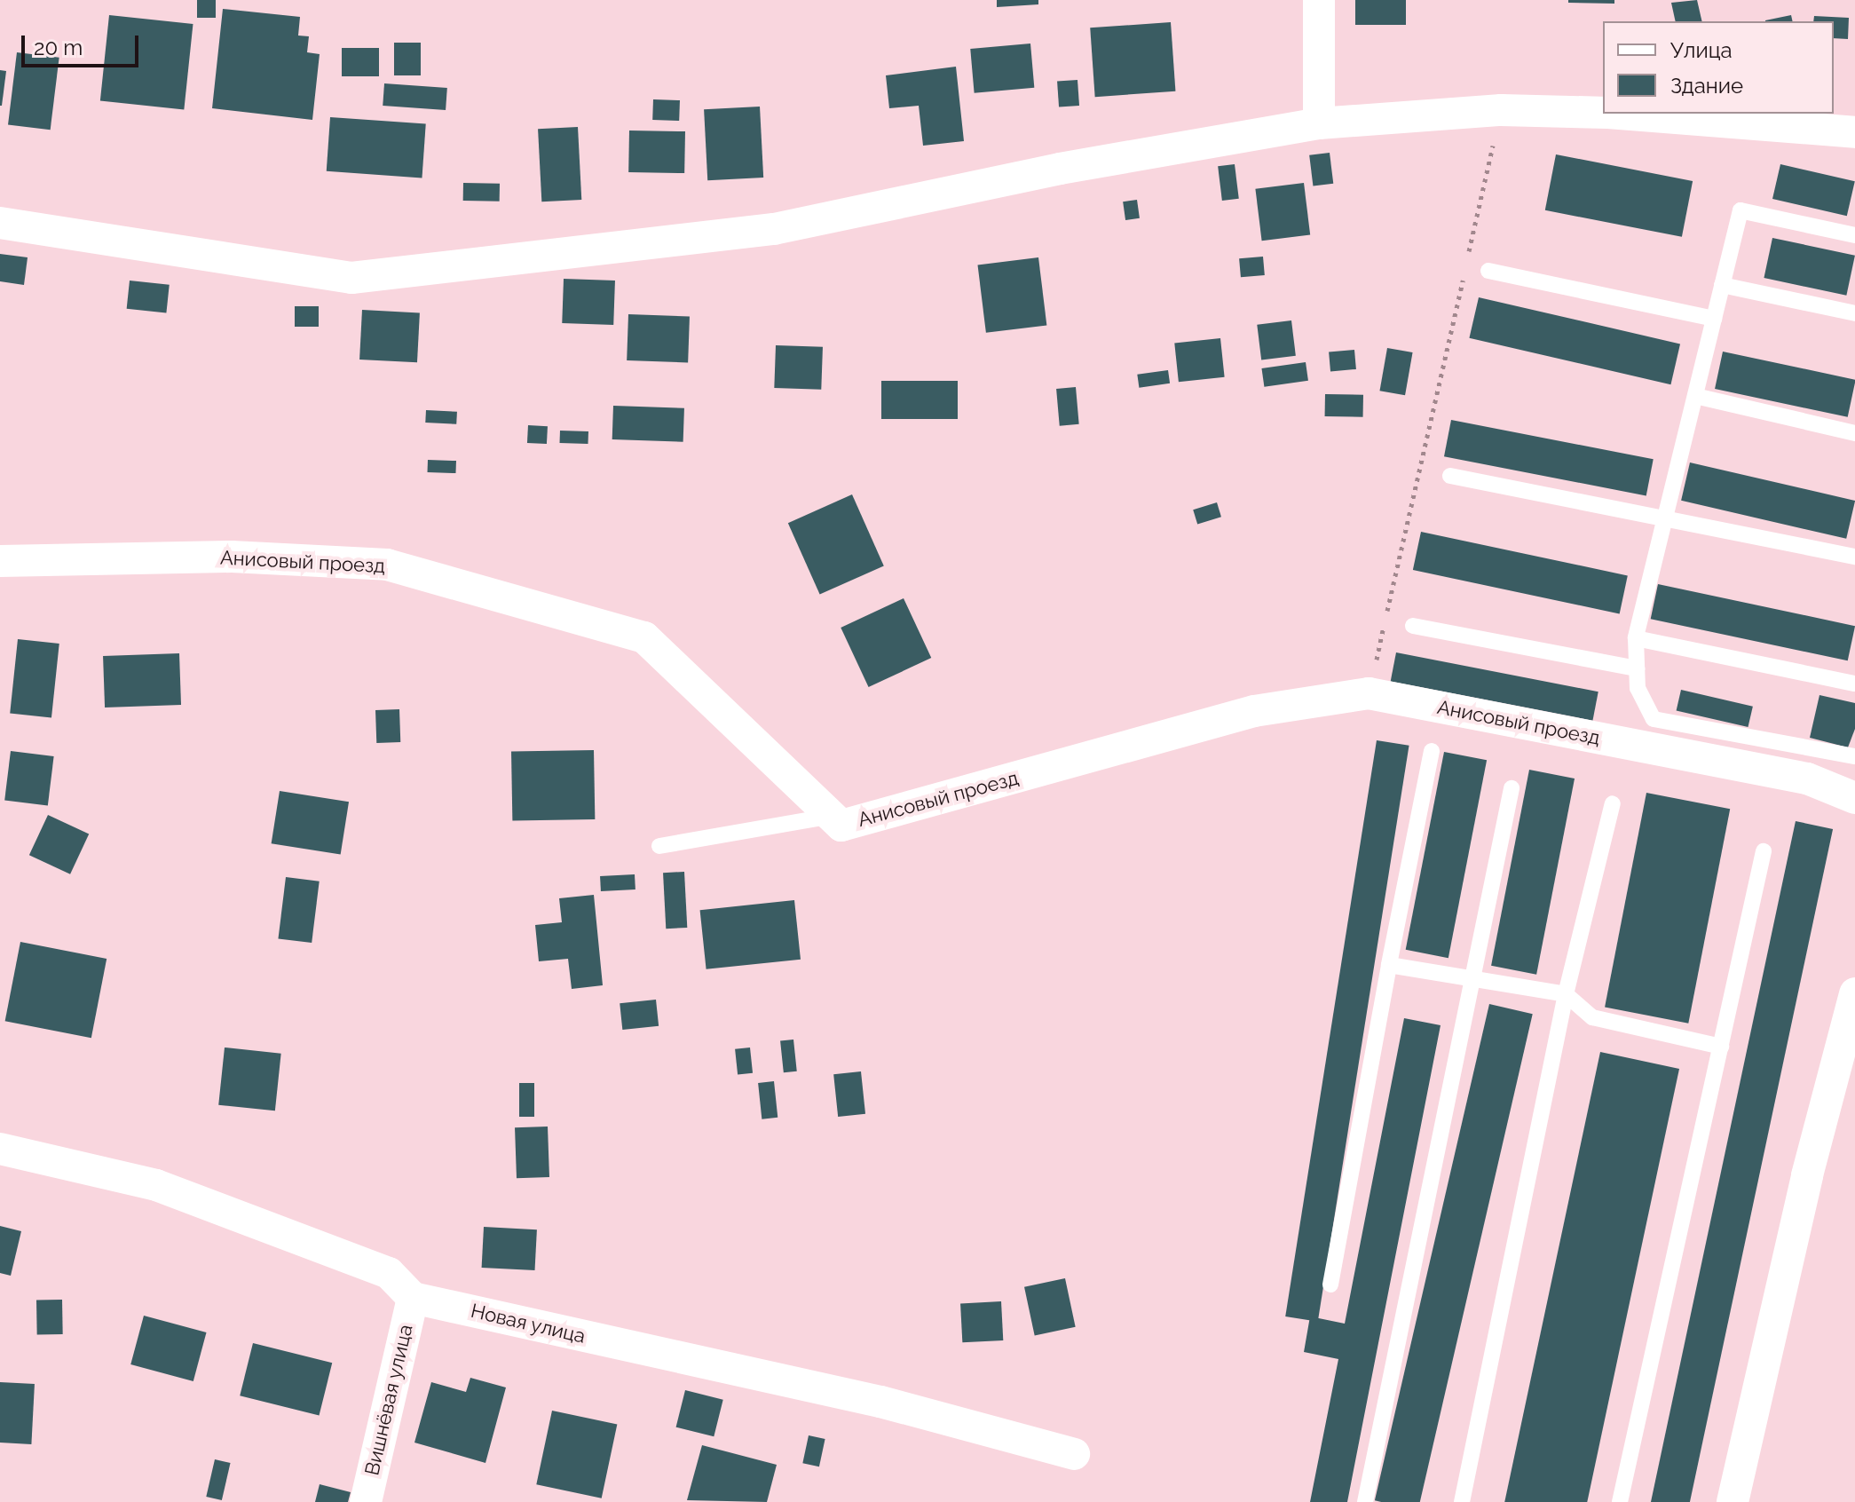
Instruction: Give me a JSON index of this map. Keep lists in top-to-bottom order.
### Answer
{
  "streets": {
    "street": ["Анисовый проезд", "Новая улица", "Вишнёвая улица"]
  },
  "crossings": [
    ["Новая улица", "Вишнёвая улица"]
  ],
  "legend": ["Улица", "Здание"],
  "scale_bar": "20 m"
}
